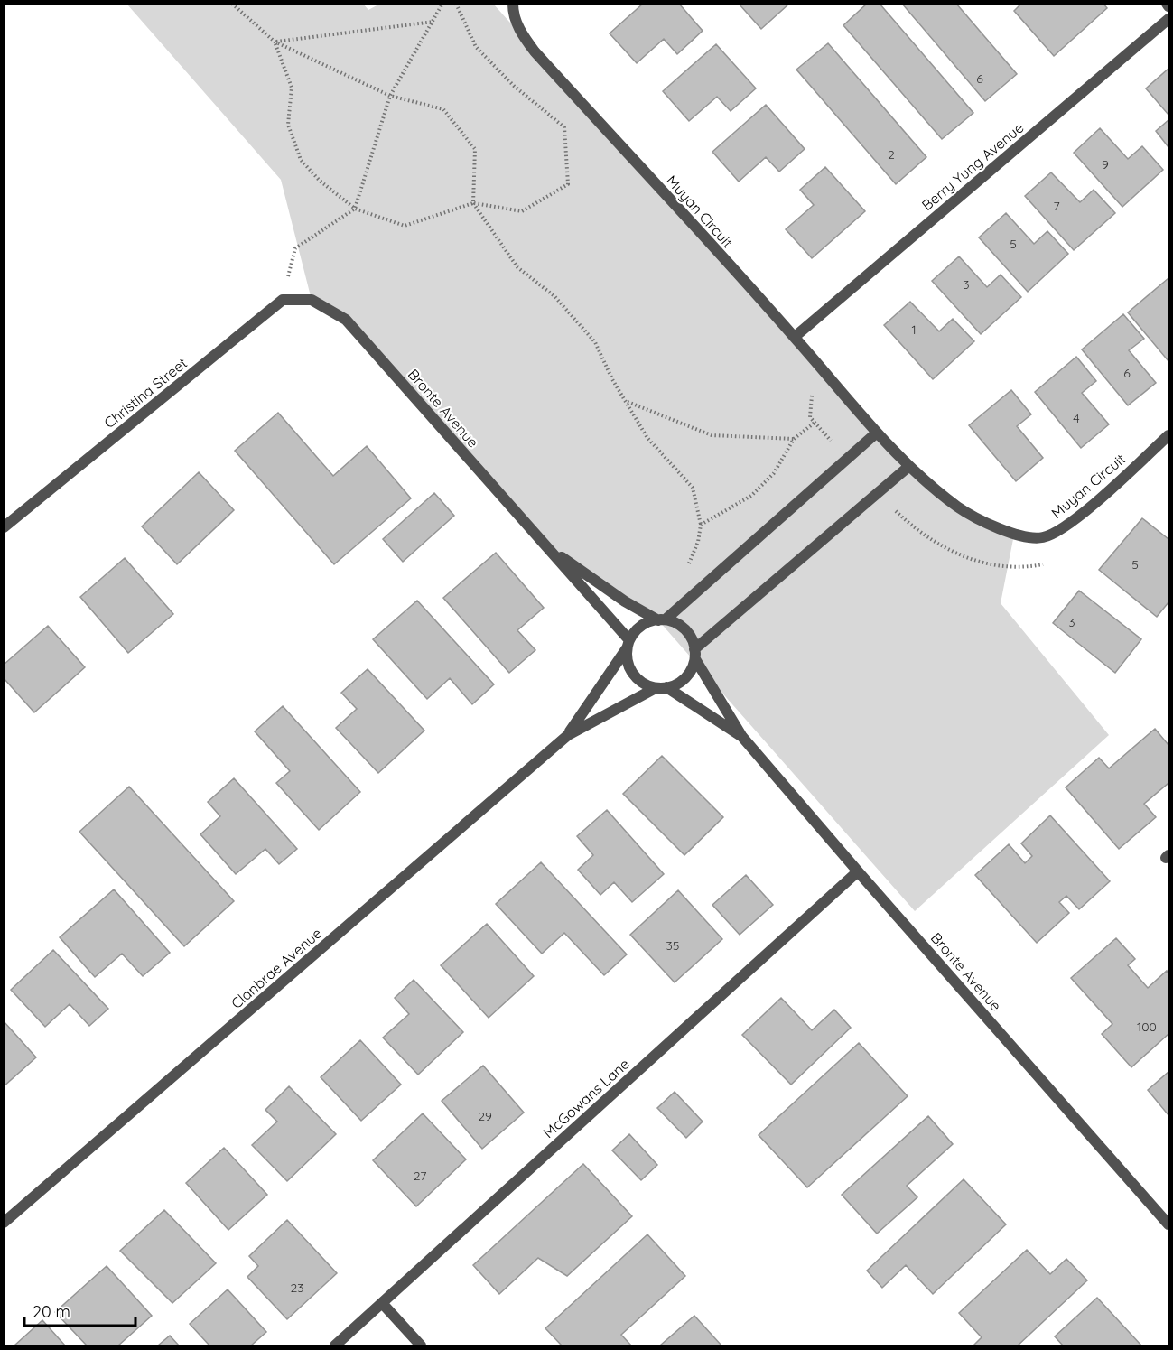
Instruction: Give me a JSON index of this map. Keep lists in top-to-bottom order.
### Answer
{
  "streets": {
    "street": [
      "Berry Yung Avenue",
      "Muyan Circuit",
      "Christina Street",
      "Bronte Avenue",
      "Clanbrae Avenue",
      "McGowans Lane"
    ]
  },
  "crossings": [
    ["Berry Yung Avenue", "Muyan Circuit"],
    ["Christina Street", "Bronte Avenue"],
    ["Bronte Avenue", "Clanbrae Avenue"],
    ["Bronte Avenue", "McGowans Lane"]
  ],
  "house_numbers": [
    "6",
    "2",
    "9",
    "7",
    "5",
    "3",
    "1",
    "6",
    "4",
    "5",
    "3",
    "35",
    "100",
    "29",
    "27",
    "23"
  ],
  "scale_bar": "20 m"
}
